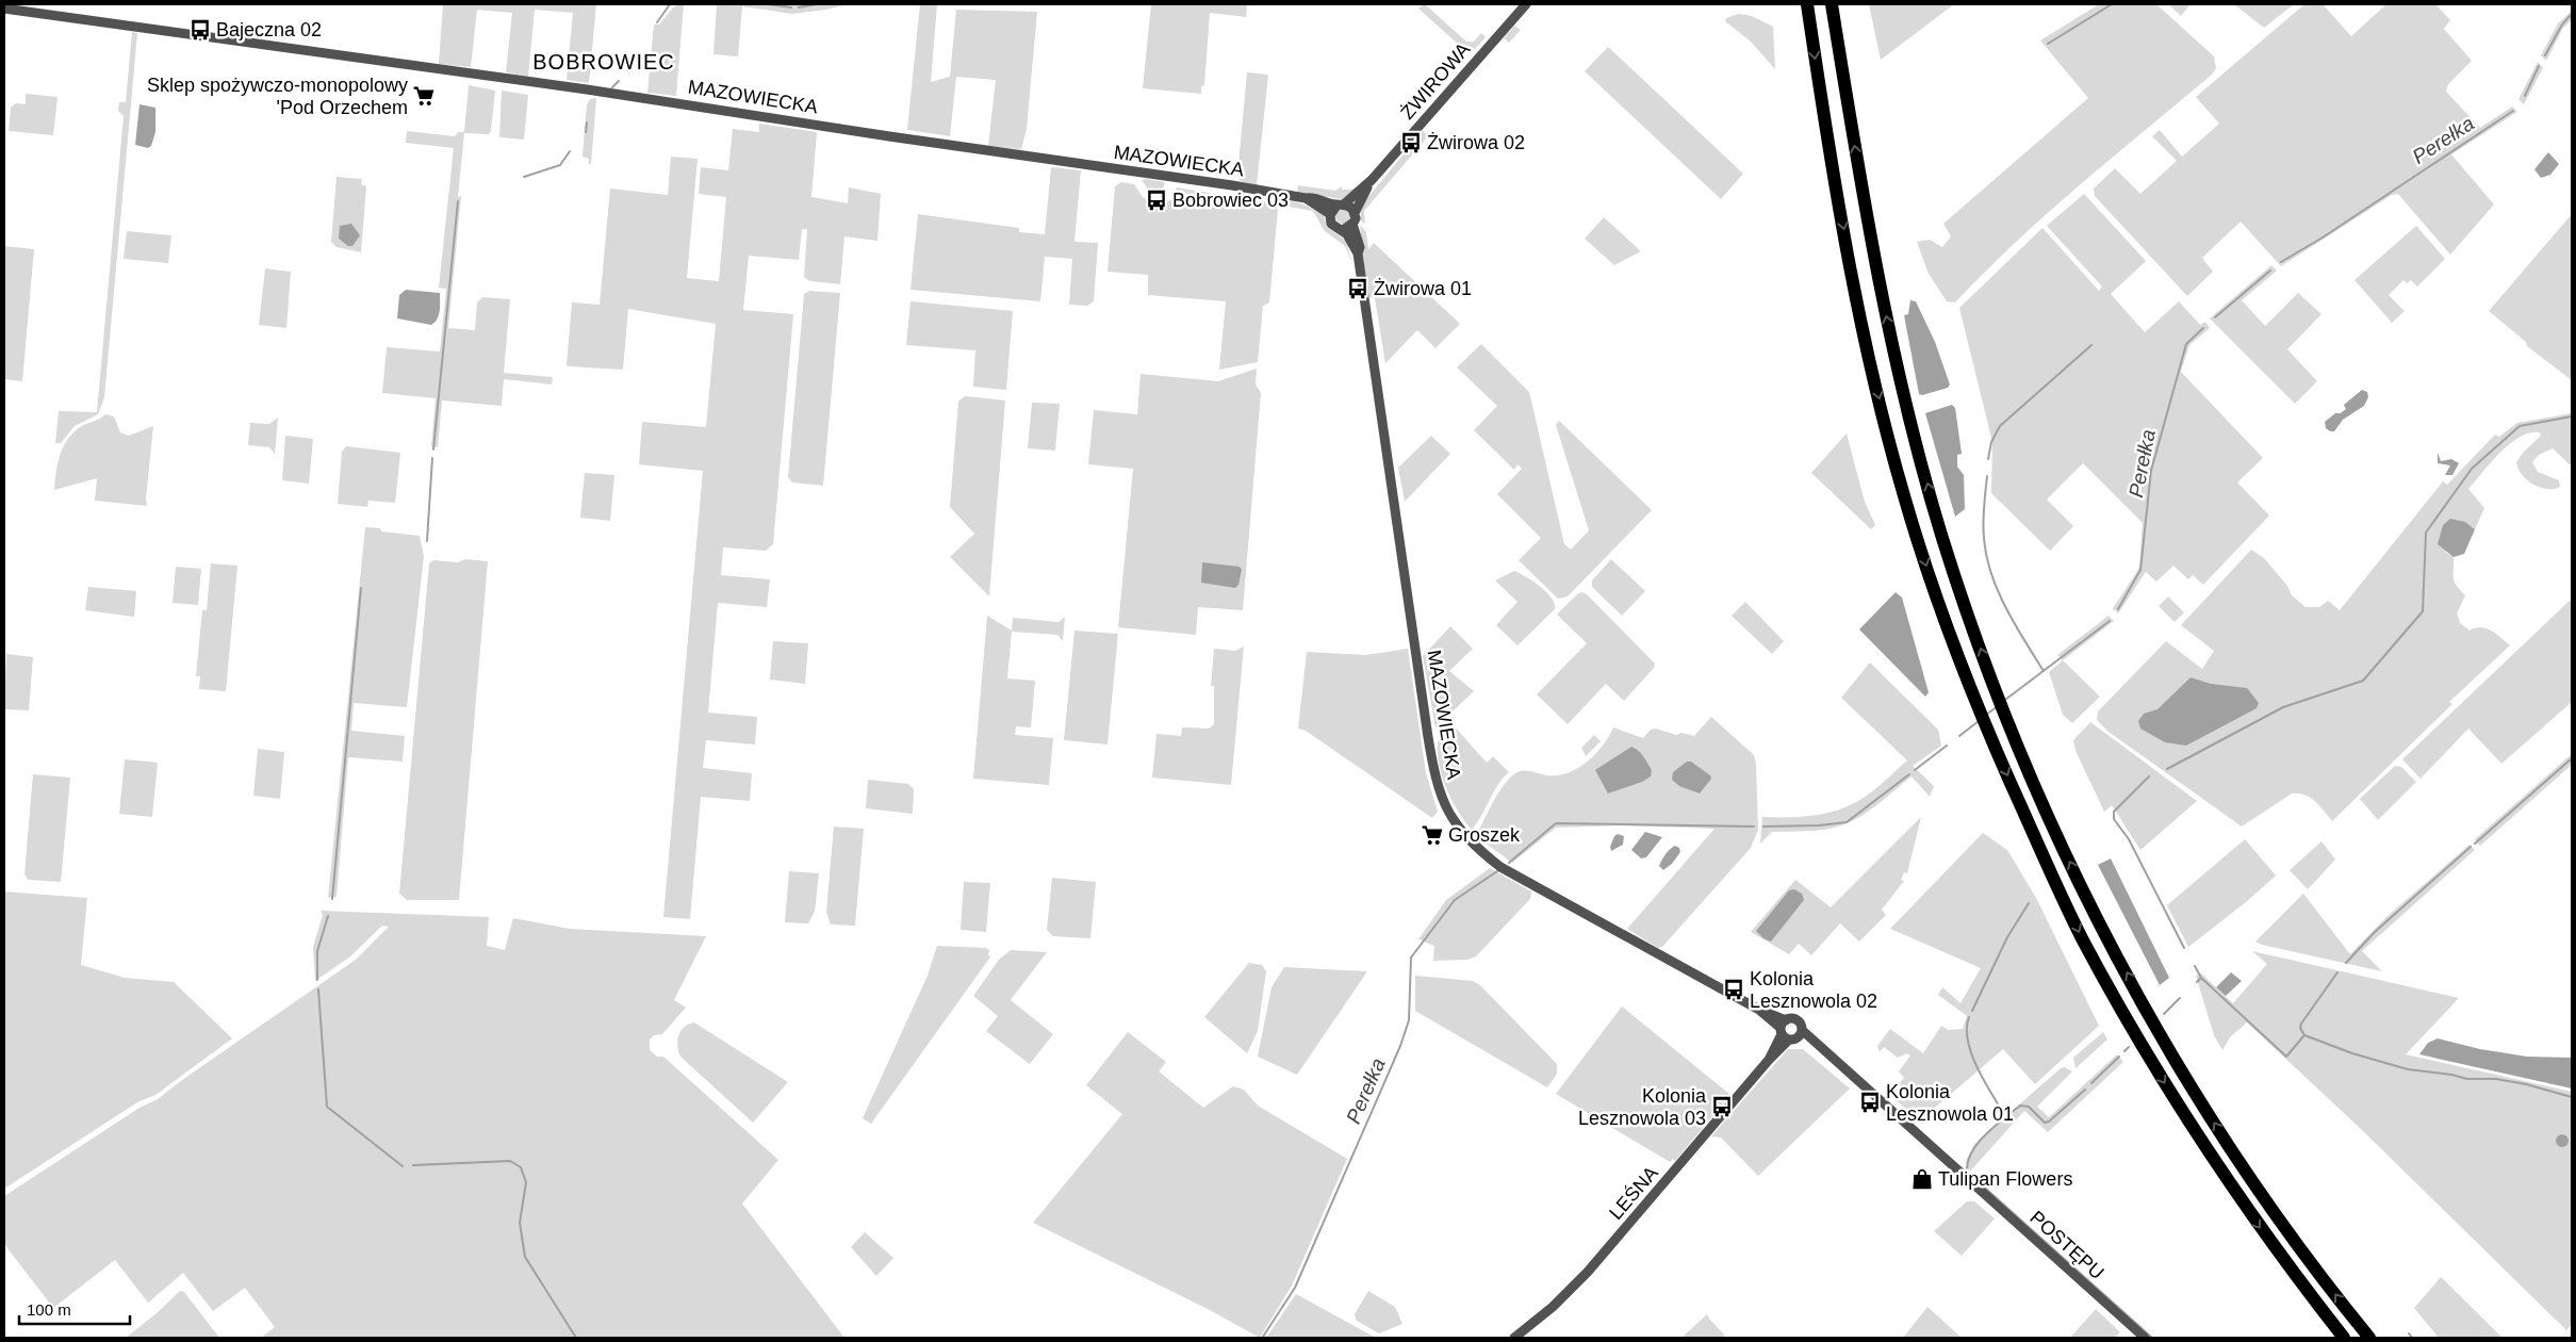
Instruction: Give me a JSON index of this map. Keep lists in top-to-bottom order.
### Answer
{
  "streets": {
    "street": [
      "ŻWIROWA",
      "MAZOWIECKA",
      "LEŚNA",
      "POSTĘPU"
    ]
  },
  "crossings": [
    ["ŻWIROWA", "MAZOWIECKA"],
    ["MAZOWIECKA", "LEŚNA"],
    ["MAZOWIECKA", "POSTĘPU"],
    ["LEŚNA", "POSTĘPU"]
  ],
  "districts": ["BOBROWIEC"],
  "water": ["Perełka"],
  "places": {
    "bus stop": [
      "Bajeczna 02",
      "Żwirowa 02",
      "Bobrowiec 03",
      "Żwirowa 01",
      "Kolonia Lesznowola 02",
      "Kolonia Lesznowola 01",
      "Kolonia Lesznowola 03"
    ],
    "supermarket": ["Sklep spożywczo-monopolowy 'Pod Orzechem", "Groszek"],
    "shop": ["Tulipan Flowers"]
  },
  "scale_bar": "100 m"
}
